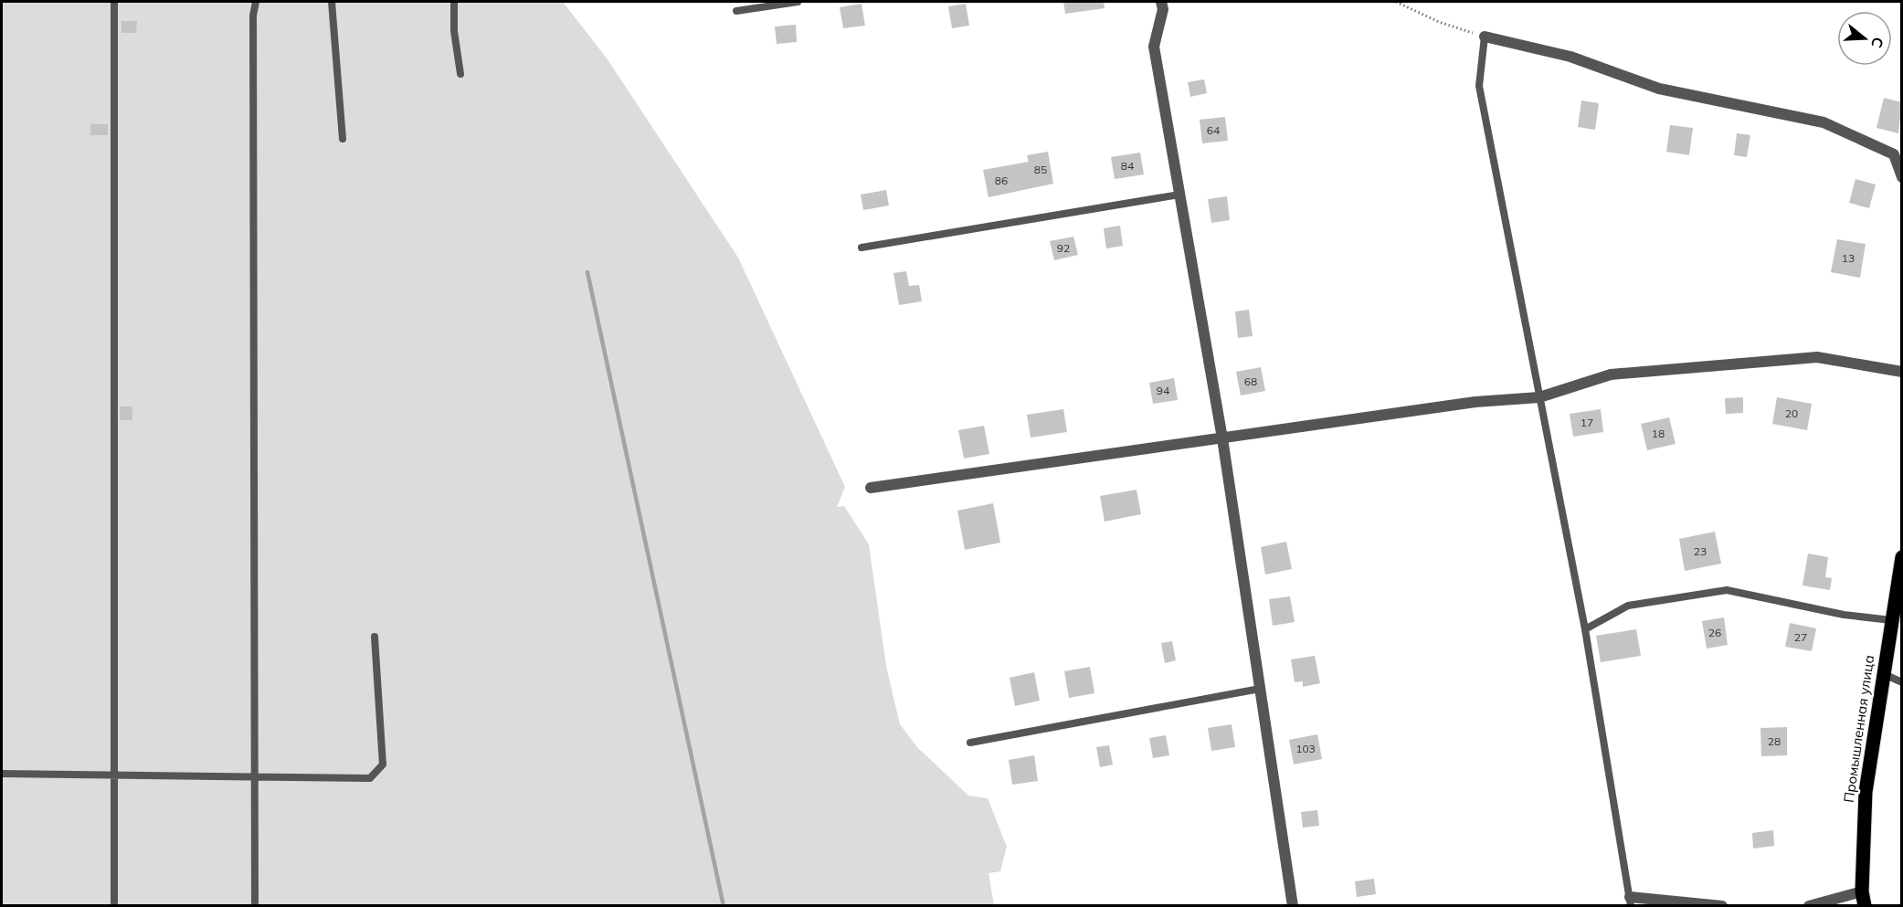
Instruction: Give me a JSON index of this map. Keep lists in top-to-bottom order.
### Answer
{
  "streets": {
    "main road": ["Промышленная улица"]
  },
  "house_numbers": [
    "64",
    "84",
    "85",
    "86",
    "92",
    "13",
    "68",
    "94",
    "20",
    "17",
    "18",
    "23",
    "26",
    "27",
    "28",
    "103"
  ],
  "north": "right"
}
